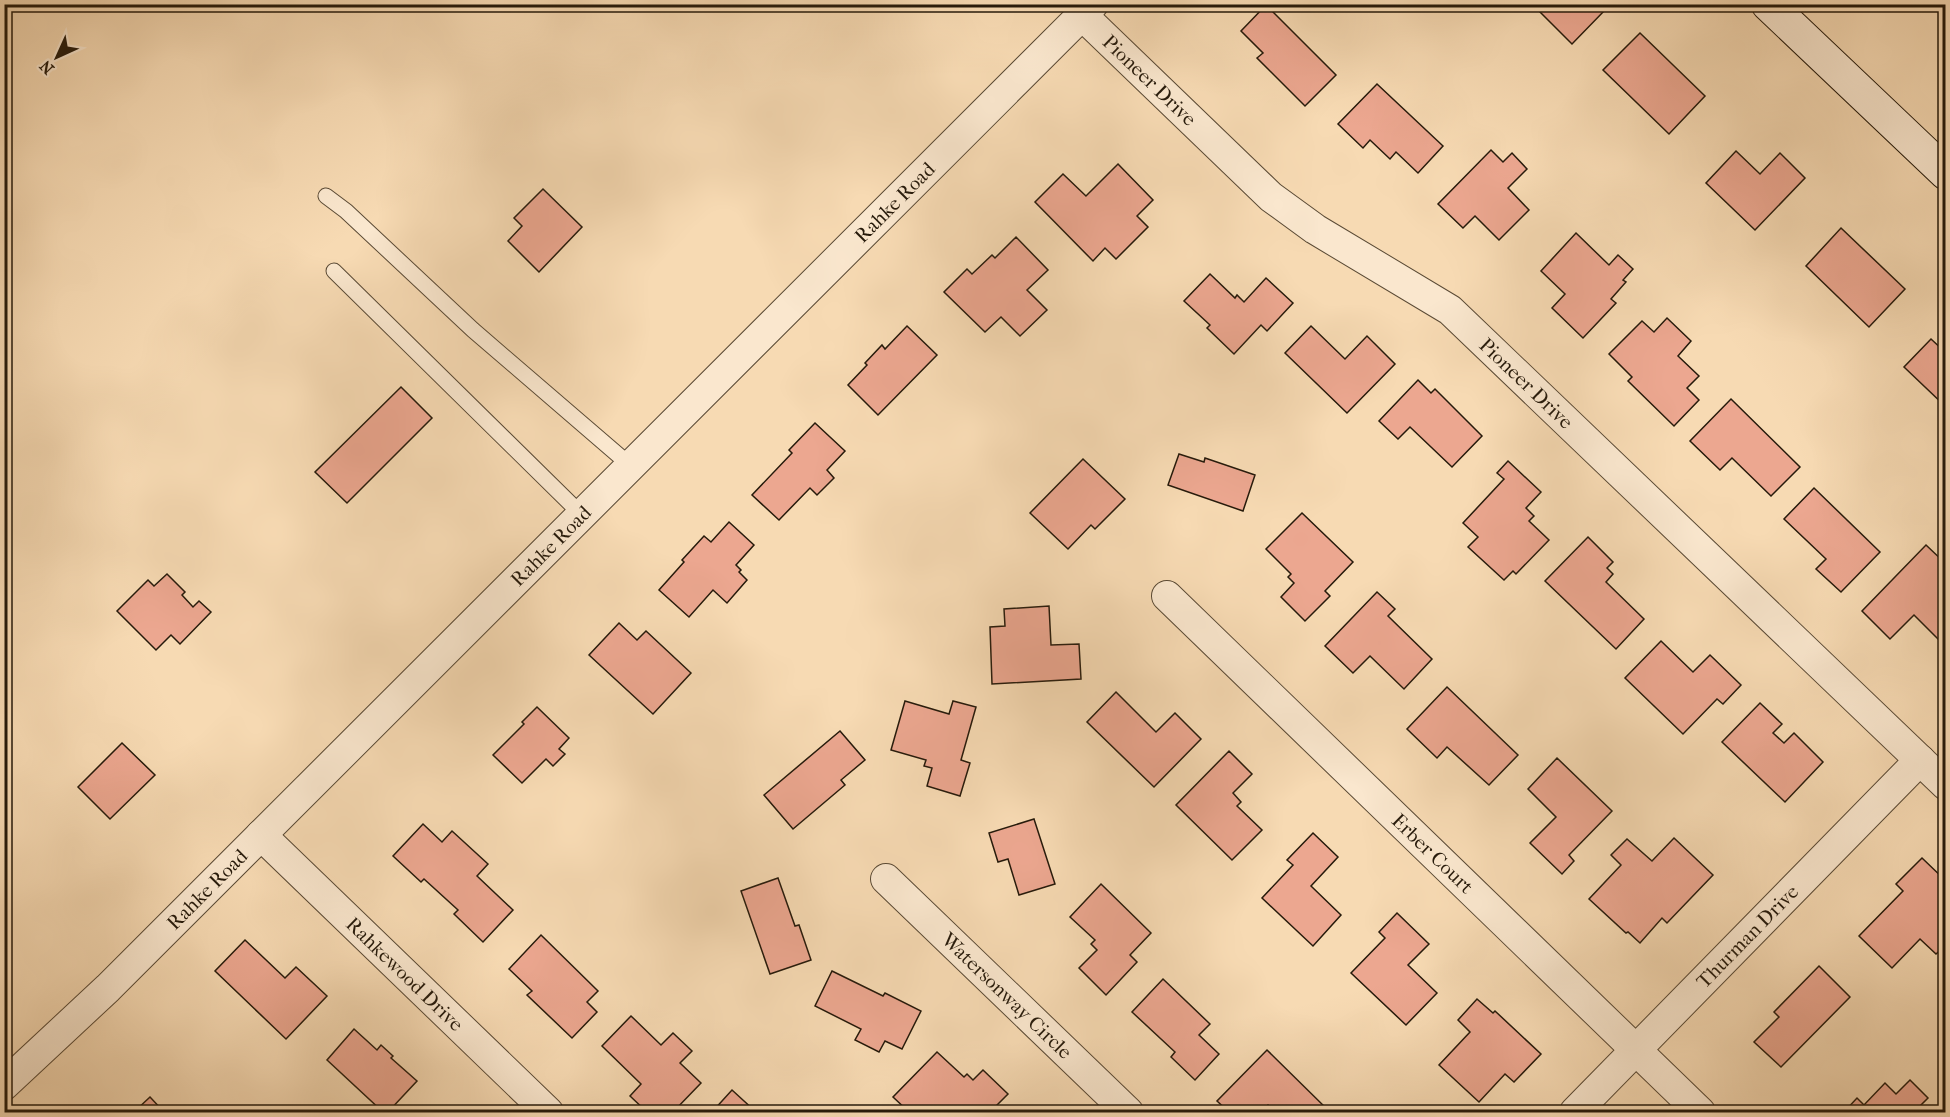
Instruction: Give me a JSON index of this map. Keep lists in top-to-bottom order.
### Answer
{
  "streets": {
    "street": [
      "Pioneer Drive",
      "Rahke Road",
      "Erber Court",
      "Thurman Drive",
      "Rahkewood Drive",
      "Watersonway Circle"
    ]
  },
  "crossings": [
    ["Pioneer Drive", "Rahke Road"],
    ["Pioneer Drive", "Thurman Drive"],
    ["Rahke Road", "Rahkewood Drive"],
    ["Erber Court", "Thurman Drive"]
  ],
  "north": "bottom left"
}
